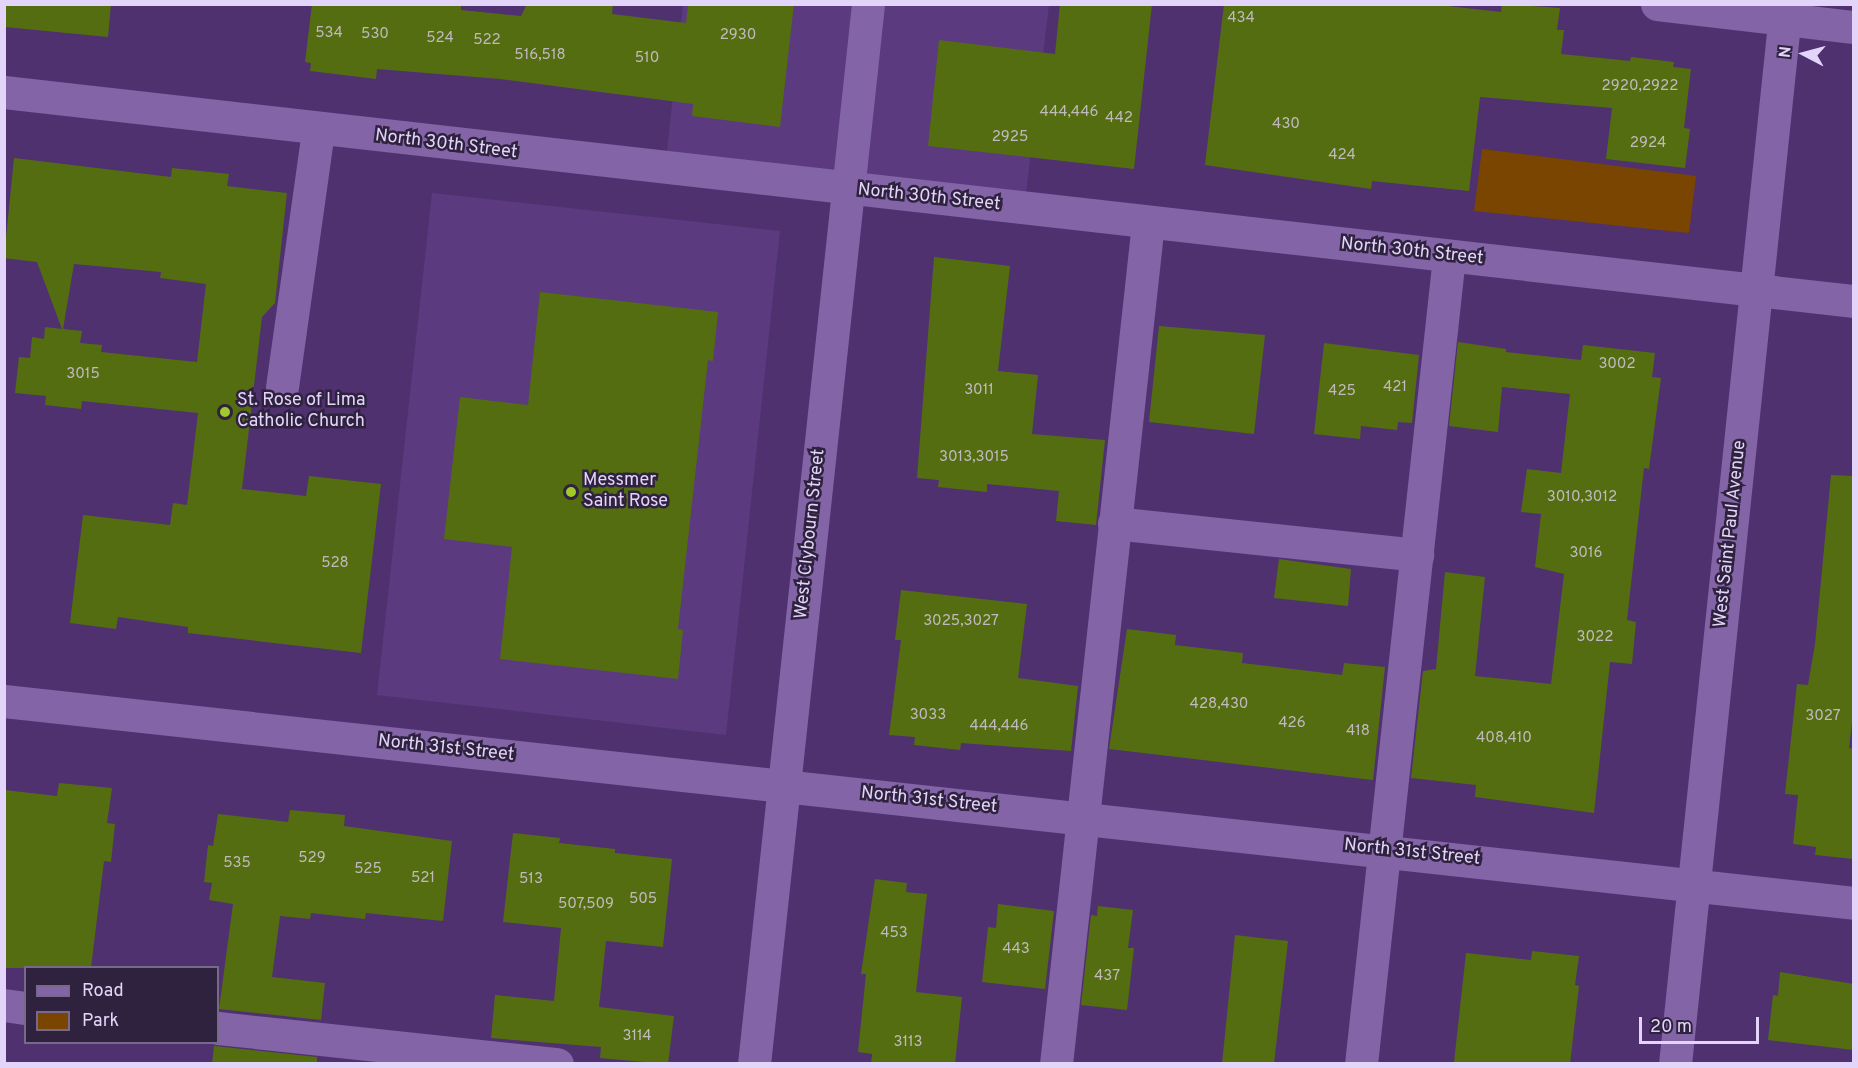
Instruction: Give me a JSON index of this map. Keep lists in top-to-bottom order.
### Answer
{
  "streets": {
    "street": [
      "North 30th Street",
      "West Clybourn Street",
      "West Saint Paul Avenue",
      "North 31st Street"
    ]
  },
  "crossings": [
    ["North 30th Street", "West Clybourn Street"],
    ["North 30th Street", "West Saint Paul Avenue"],
    ["West Clybourn Street", "North 31st Street"],
    ["West Saint Paul Avenue", "North 31st Street"]
  ],
  "places": ["St. Rose of Lima Catholic Church", "Messmer Saint Rose"],
  "house_numbers": [
    "434",
    "534",
    "530",
    "2930",
    "524",
    "522",
    "516,518",
    "510",
    "2920,2922",
    "444,446",
    "442",
    "430",
    "2925",
    "2924",
    "424",
    "3002",
    "3015",
    "421",
    "3011",
    "425",
    "3013,3015",
    "3010,3012",
    "3016",
    "528",
    "3025,3027",
    "3022",
    "428,430",
    "3033",
    "3027",
    "426",
    "444,446",
    "418",
    "408,410",
    "529",
    "535",
    "525",
    "521",
    "513",
    "505",
    "507,509",
    "453",
    "443",
    "437",
    "3114",
    "3113"
  ],
  "legend": ["Road", "Park"],
  "scale_bar": "20 m",
  "north": "left"
}
